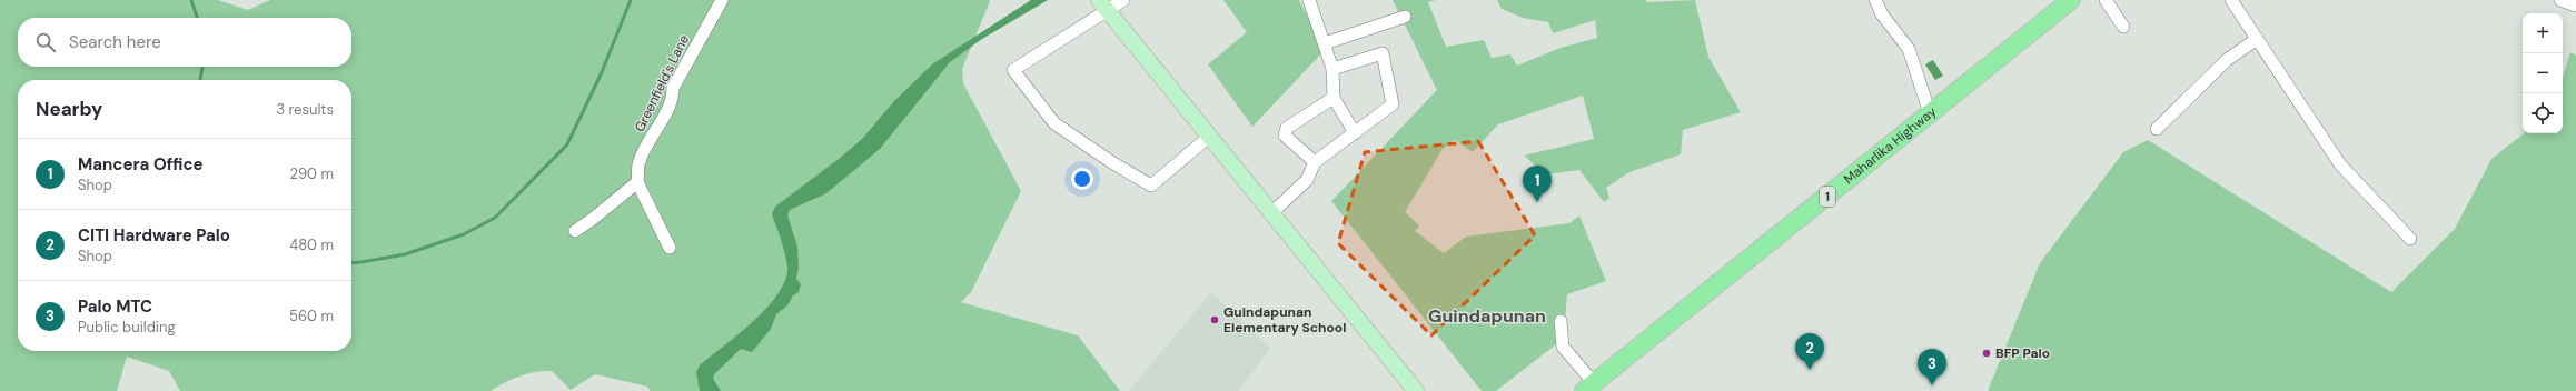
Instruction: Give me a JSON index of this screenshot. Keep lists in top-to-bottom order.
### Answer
{
  "streets": {
    "highway": ["Maharlika Highway", "1"],
    "street": ["Greenfield's Lane"]
  },
  "districts": ["Guindapunan"],
  "places": ["Guindapunan Elementary School", "BFP Palo"],
  "page": {
    "map_buttons": ["+", "−"],
    "search": "Search here",
    "heading": ["Nearby", "3 results"],
    "list": [
      {
        "mark": "1",
        "name": "Mancera Office",
        "note": "Shop",
        "value": "290 m"
      },
      {
        "mark": "2",
        "name": "CITI Hardware Palo",
        "note": "Shop",
        "value": "480 m"
      },
      {
        "mark": "3",
        "name": "Palo MTC",
        "note": "Public building",
        "value": "560 m"
      }
    ],
    "pins": ["1", "2", "3"]
  }
}
